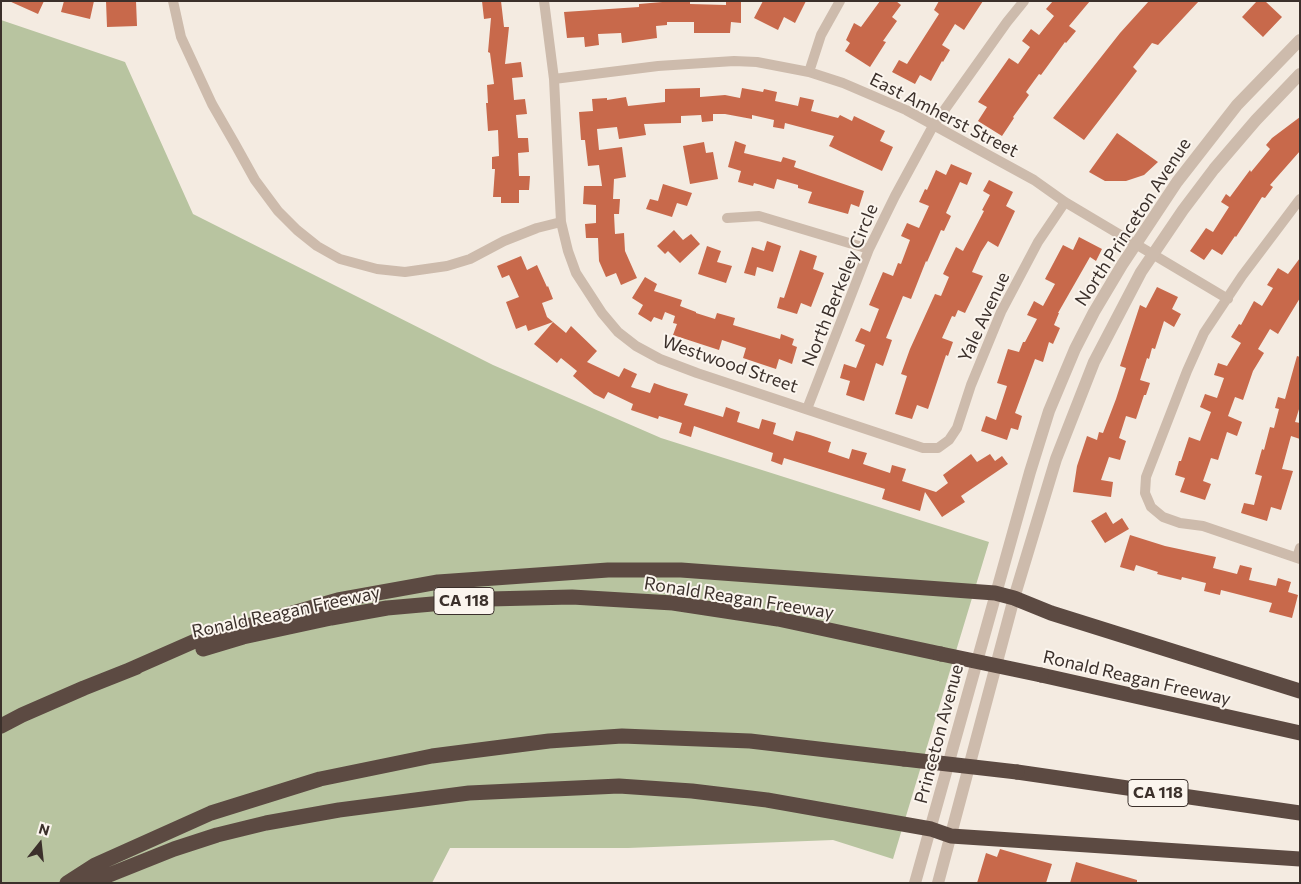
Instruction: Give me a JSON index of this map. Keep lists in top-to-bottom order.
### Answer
{
  "streets": {
    "highway": ["Ronald Reagan Freeway", "CA 118"],
    "street": [
      "East Amherst Street",
      "North Princeton Avenue",
      "North Berkeley Circle",
      "Yale Avenue",
      "Westwood Street",
      "Princeton Avenue"
    ]
  },
  "crossings": [
    ["East Amherst Street", "North Princeton Avenue"],
    ["East Amherst Street", "North Berkeley Circle"],
    ["East Amherst Street", "Yale Avenue"],
    ["East Amherst Street", "Westwood Street"],
    ["North Princeton Avenue", "Princeton Avenue"],
    ["North Berkeley Circle", "Westwood Street"],
    ["Yale Avenue", "Westwood Street"]
  ],
  "north": "top"
}
